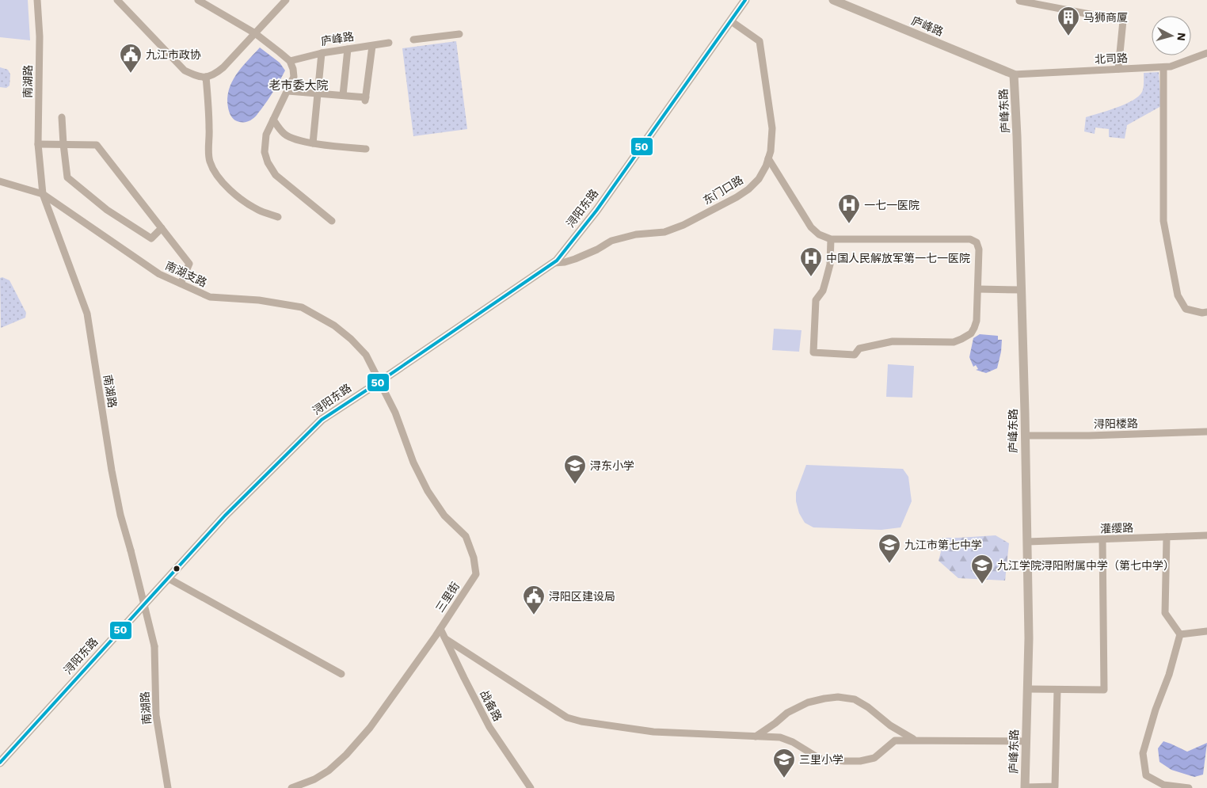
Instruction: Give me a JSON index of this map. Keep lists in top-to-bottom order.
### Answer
{
  "streets": {
    "main road": ["庐峰路", "庐峰东路", "浔阳东路"],
    "street": [
      "北司路",
      "南湖路",
      "东门口路",
      "南湖支路",
      "浔阳楼路",
      "灌缨路",
      "三里街",
      "战备路"
    ]
  },
  "crossings": [
    ["庐峰路", "北司路"],
    ["庐峰路", "庐峰东路"],
    ["北司路", "庐峰东路"],
    ["南湖路", "南湖支路"],
    ["庐峰东路", "浔阳楼路"],
    ["庐峰东路", "灌缨路"],
    ["东门口路", "浔阳东路"],
    ["浔阳东路", "南湖支路"],
    ["浔阳东路", "三里街"],
    ["南湖支路", "三里街"],
    ["三里街", "战备路"]
  ],
  "districts": ["老市委大院"],
  "places": {
    "building": ["马狮商厦"],
    "public building": ["九江市政协", "浔阳区建设局"],
    "hospital": ["一七一医院", "中国人民解放军第一七一医院"],
    "school or university": [
      "浔东小学",
      "九江市第七中学",
      "九江学院浔阳附属中学（第七中学）",
      "三里小学"
    ]
  },
  "lines": ["transit line 50"],
  "north": "right"
}
